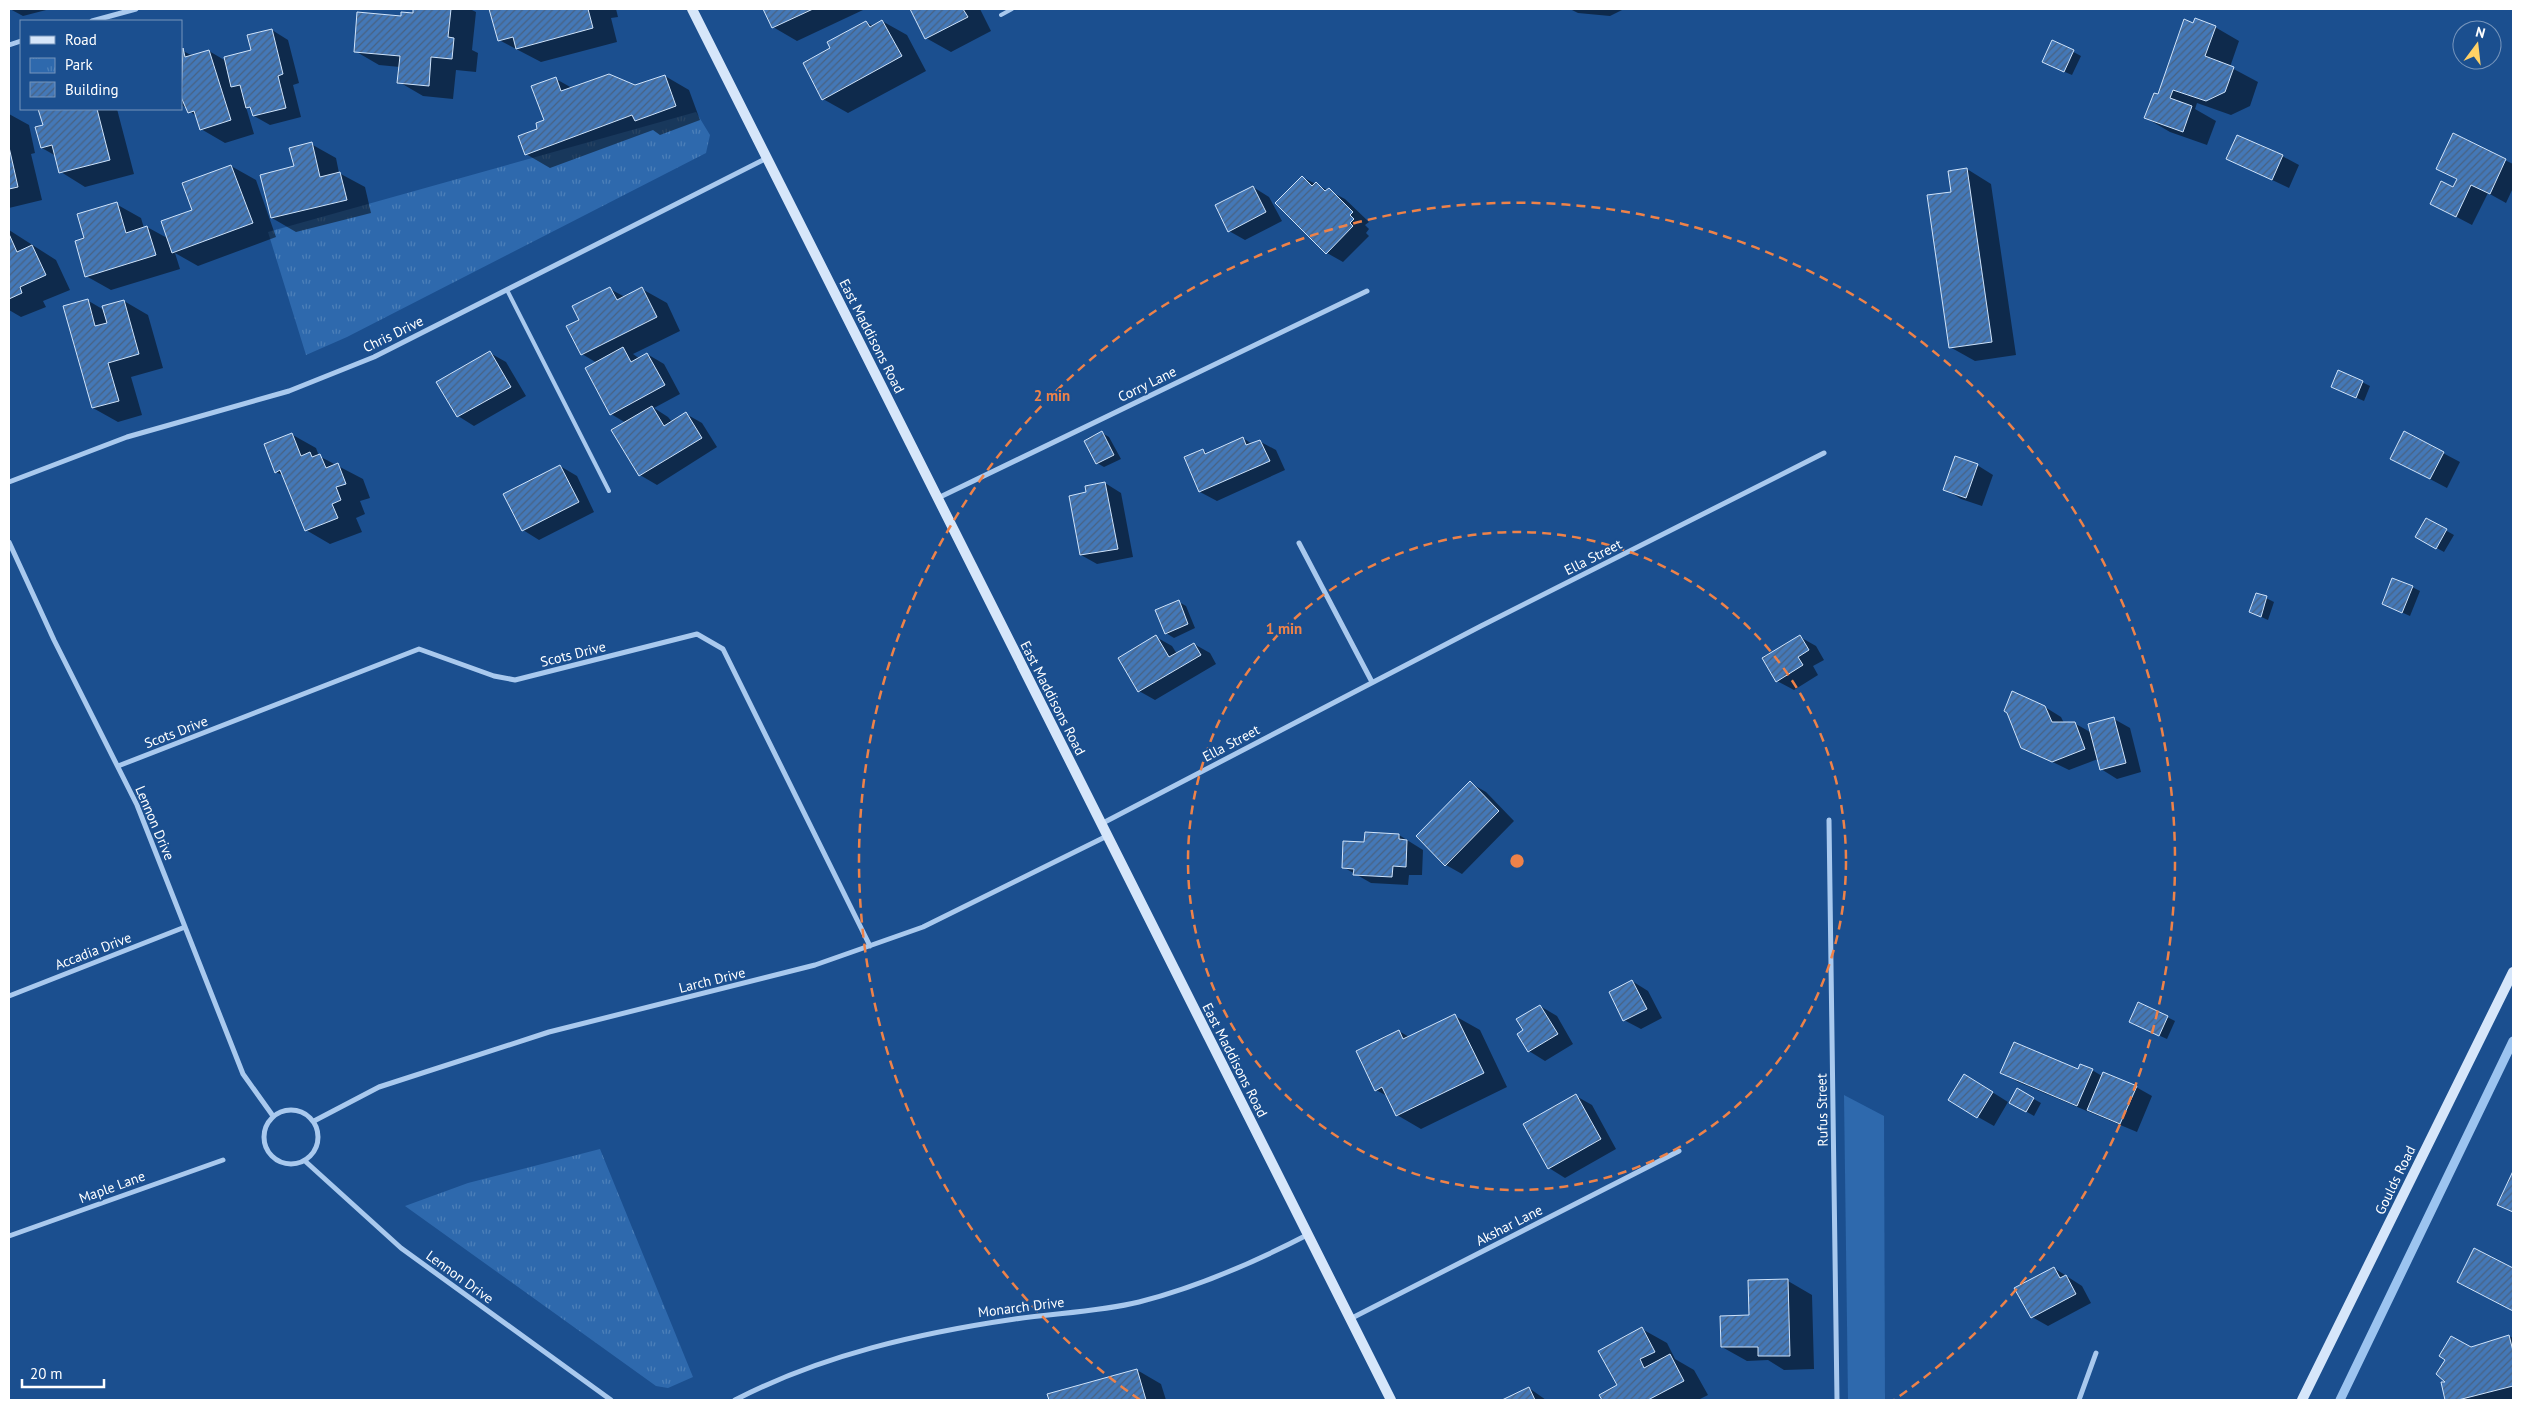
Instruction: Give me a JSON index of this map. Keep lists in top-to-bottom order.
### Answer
{
  "streets": {
    "street": [
      "Chris Drive",
      "East Maddisons Road",
      "Corry Lane",
      "Ella Street",
      "Scots Drive",
      "Lennon Drive",
      "Accadia Drive",
      "Larch Drive",
      "Rufus Street",
      "Goulds Road",
      "Maple Lane",
      "Akshar Lane",
      "Monarch Drive"
    ]
  },
  "crossings": [
    ["Chris Drive", "East Maddisons Road"],
    ["East Maddisons Road", "Corry Lane"],
    ["East Maddisons Road", "Ella Street"],
    ["East Maddisons Road", "Larch Drive"],
    ["East Maddisons Road", "Akshar Lane"],
    ["East Maddisons Road", "Monarch Drive"],
    ["Scots Drive", "Lennon Drive"],
    ["Scots Drive", "Larch Drive"],
    ["Lennon Drive", "Accadia Drive"],
    ["Lennon Drive", "Larch Drive"]
  ],
  "legend": ["Road", "Park", "Building"],
  "scale_bar": "20 m",
  "north": "top",
  "rings": ["2 min", "1 min"]
}
